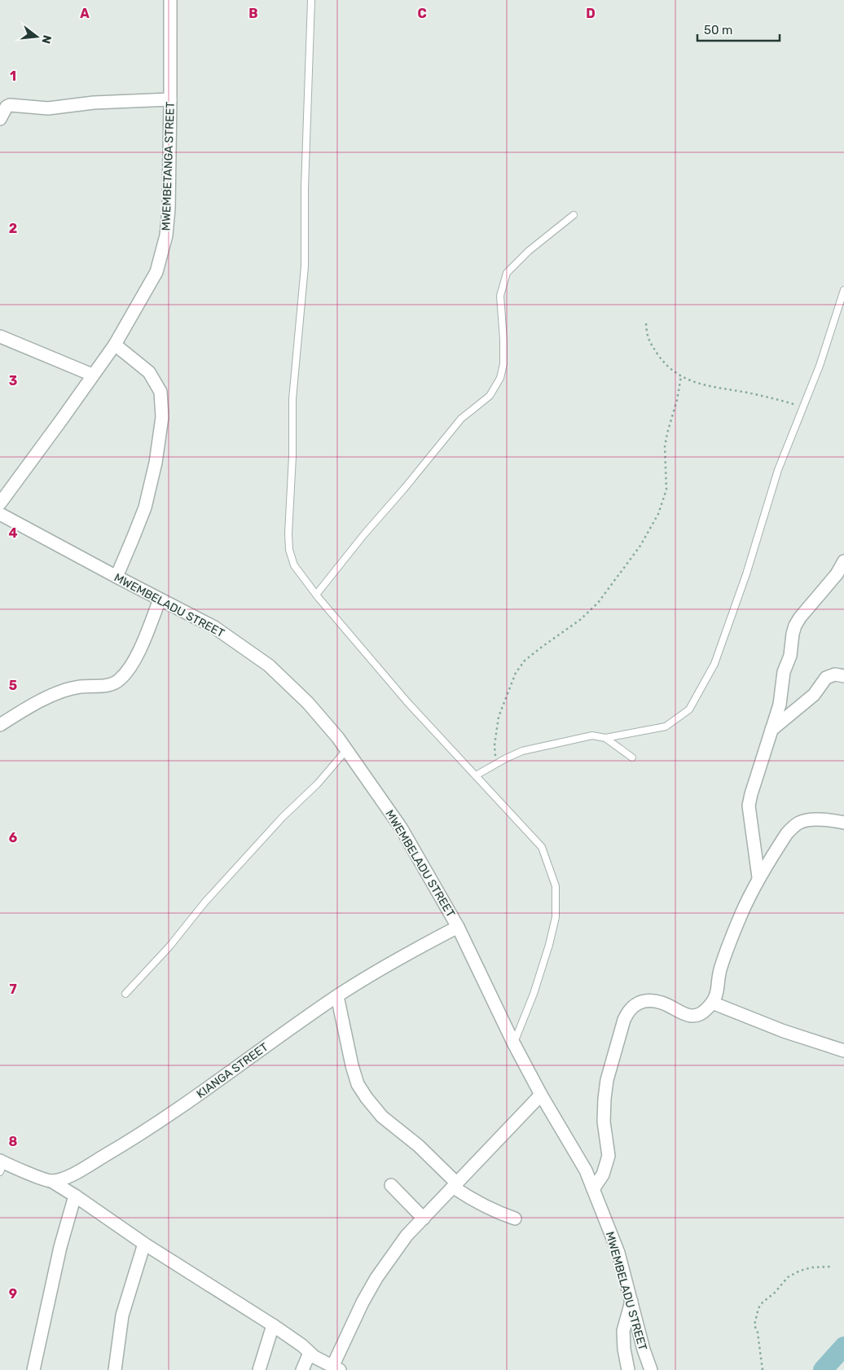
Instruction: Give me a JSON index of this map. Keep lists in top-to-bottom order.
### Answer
{
  "streets": {
    "street": ["MWEMBETANGA STREET", "MWEMBELADU STREET", "KIANGA STREET"]
  },
  "crossings": [
    ["MWEMBETANGA STREET", "MWEMBELADU STREET"],
    ["MWEMBELADU STREET", "KIANGA STREET"]
  ],
  "scale_bar": "50 m",
  "north": "right",
  "grid": {
    "columns": [
      "A",
      "B",
      "C",
      "D"
    ],
    "rows": [
      "1",
      "2",
      "3",
      "4",
      "5",
      "6",
      "7",
      "8",
      "9"
    ]
  }
}
